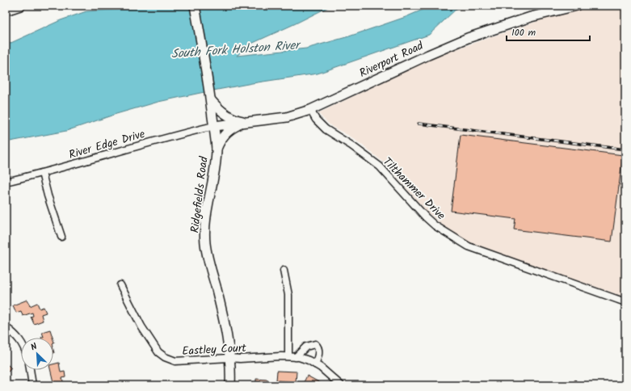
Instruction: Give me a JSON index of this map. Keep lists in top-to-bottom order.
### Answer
{
  "streets": {
    "main road": ["Riverport Road", "Ridgefields Road"],
    "street": ["River Edge Drive", "Tilthammer Drive", "Eastley Court"]
  },
  "crossings": [
    ["Riverport Road", "River Edge Drive"],
    ["Riverport Road", "Tilthammer Drive"],
    ["Riverport Road", "Ridgefields Road"],
    ["River Edge Drive", "Ridgefields Road"],
    ["Ridgefields Road", "Eastley Court"]
  ],
  "water": ["South Fork Holston River"],
  "scale_bar": "100 m",
  "north": "top left"
}
